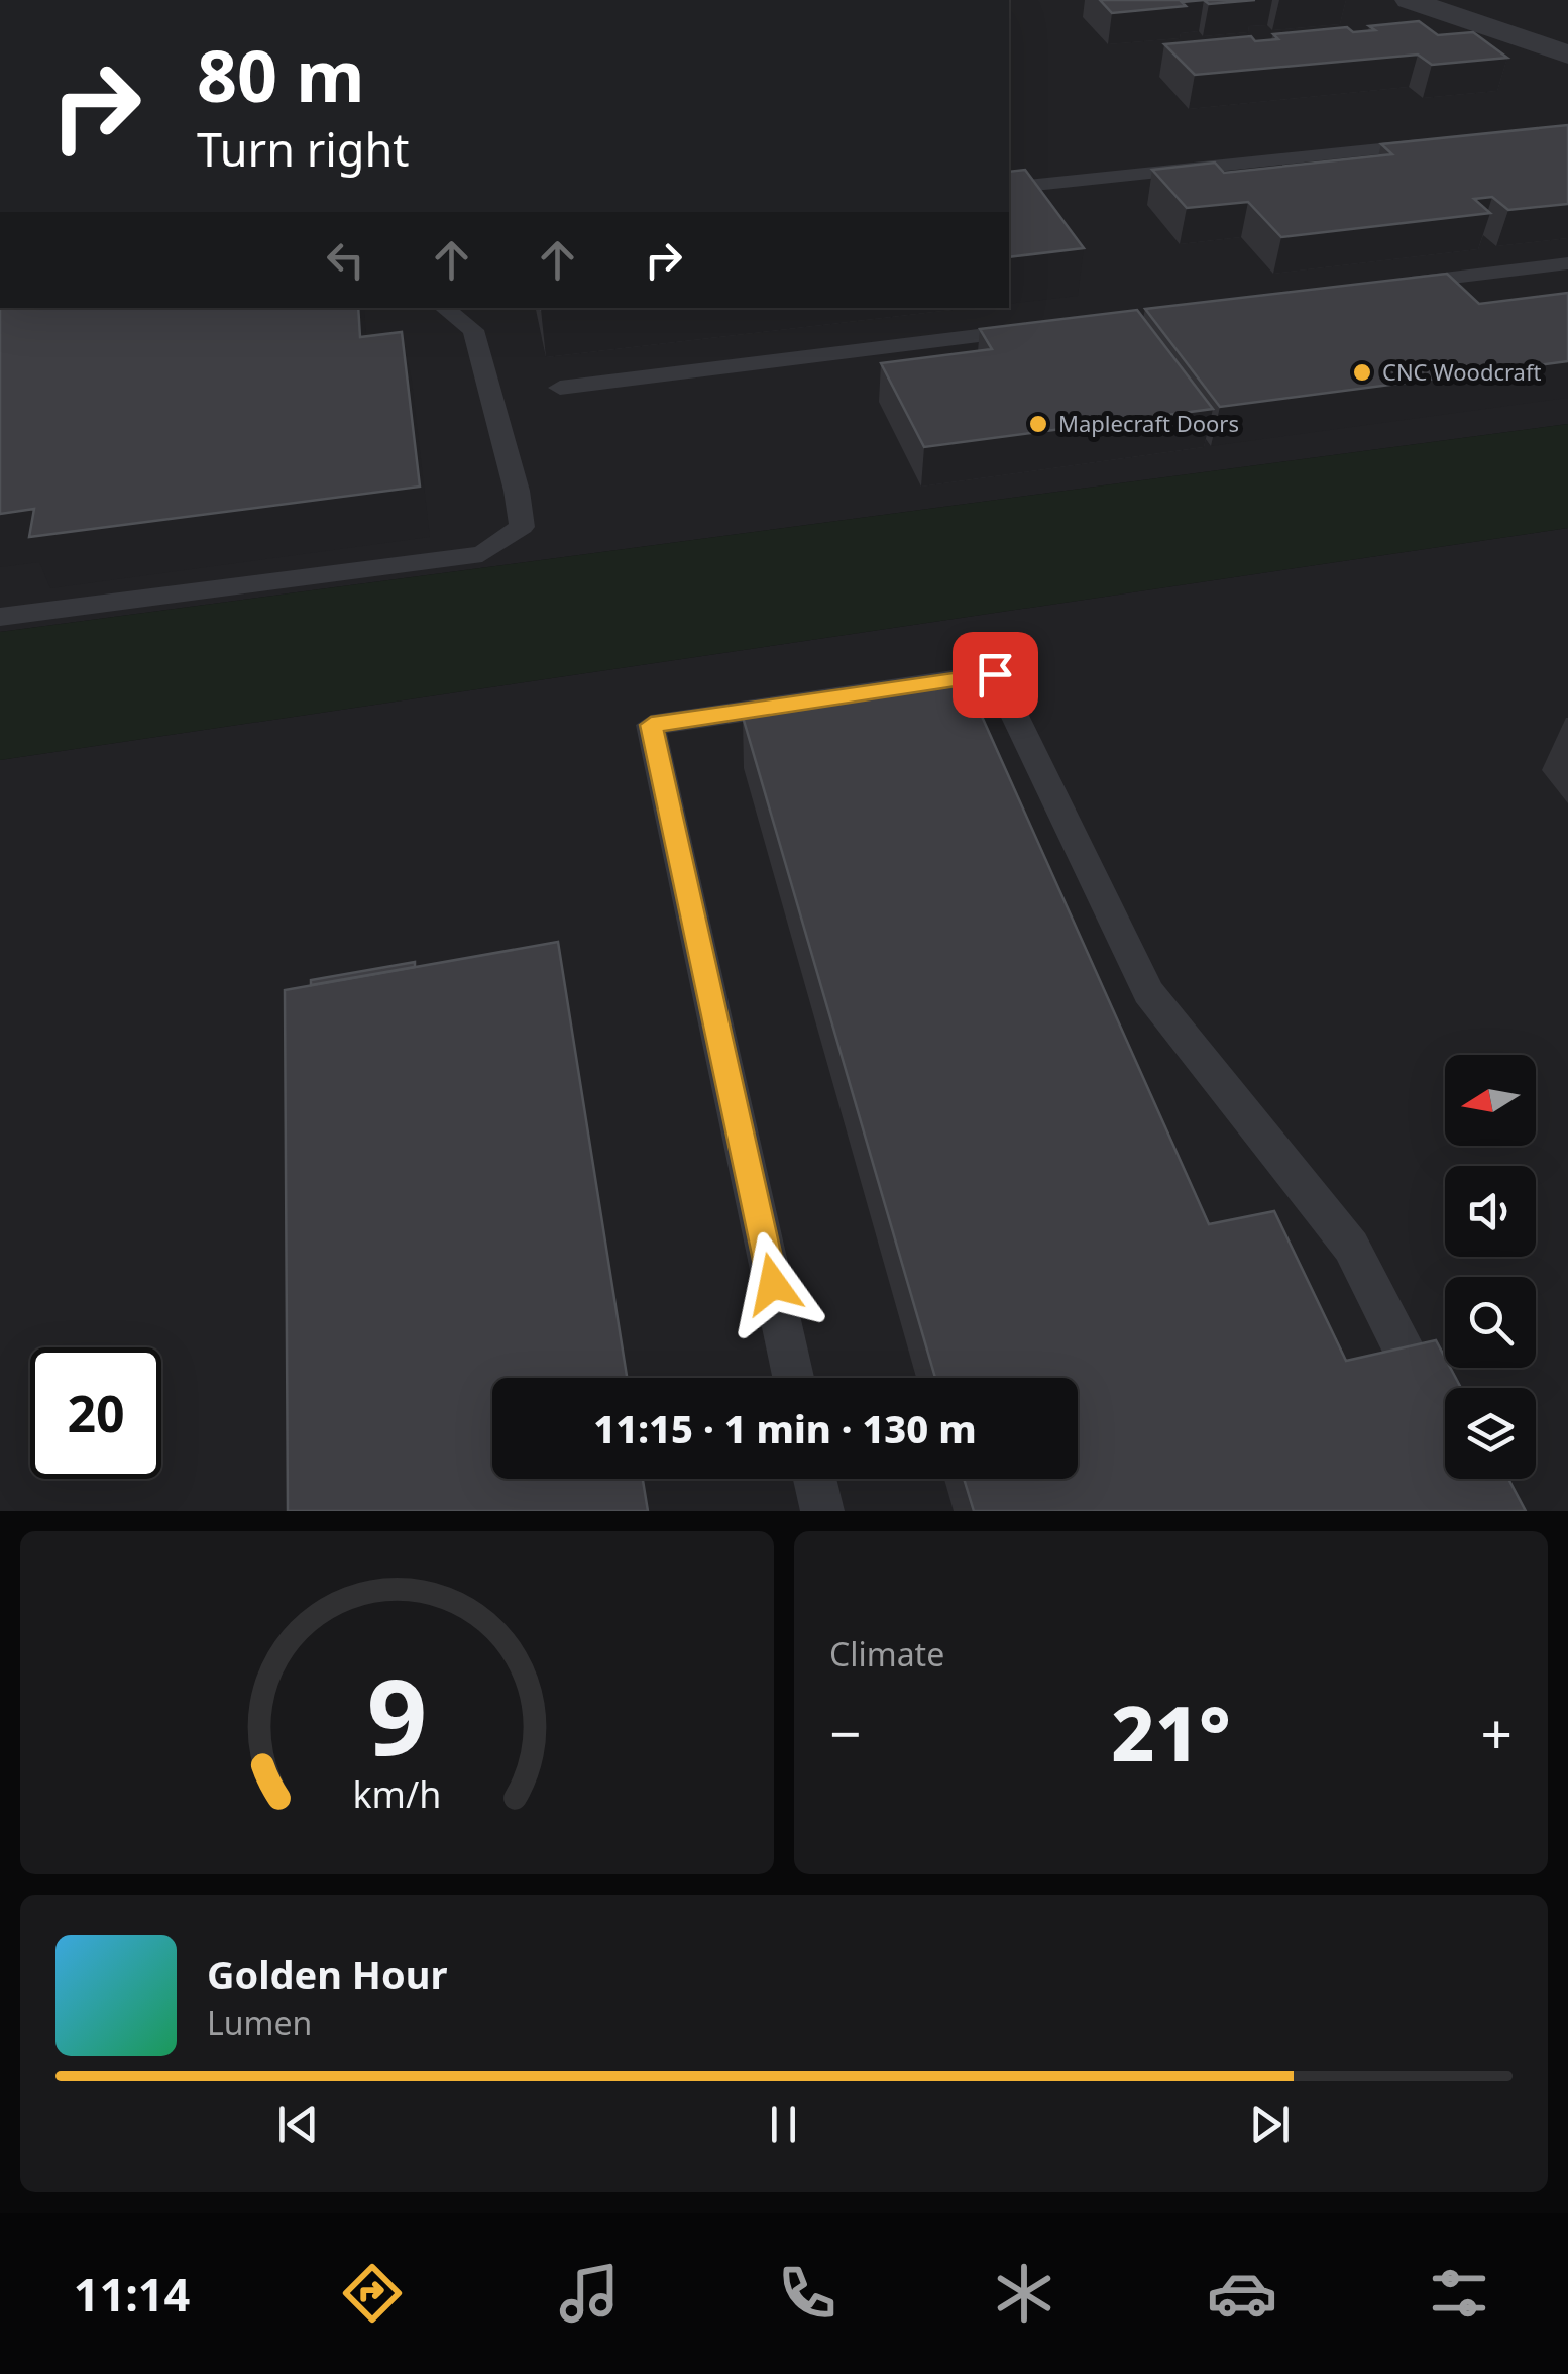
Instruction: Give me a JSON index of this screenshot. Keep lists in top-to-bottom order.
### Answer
{
  "places": ["CNC Woodcraft", "Maplecraft Doors"],
  "north": "left",
  "page": {
    "turn": ["80 m", "Turn right"],
    "limit": "20",
    "trip": "11:15 · 1 min · 130 m",
    "tile": "Climate",
    "heat": ["−", "21°", "+"],
    "song": ["Golden Hour", "Lumen"],
    "tabs": "11:14",
    "gauge": ["9", "km/h"]
  }
}
